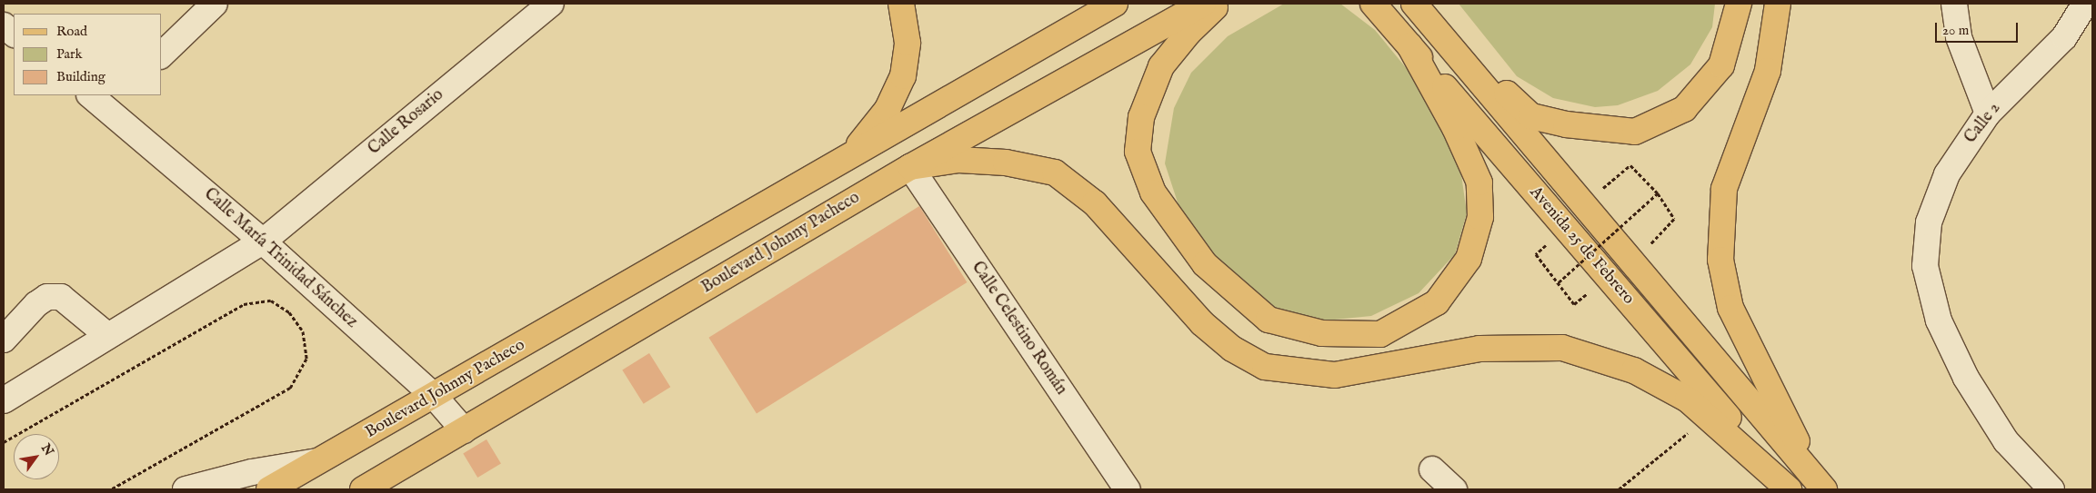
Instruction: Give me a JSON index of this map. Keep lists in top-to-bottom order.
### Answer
{
  "streets": {
    "main road": ["Boulevard Johnny Pacheco", "Avenida 25 de Febrero"],
    "street": [
      "Calle Rosario",
      "Calle 2",
      "Calle María Trinidad Sánchez",
      "Calle Celestino Román"
    ]
  },
  "crossings": [
    ["Calle Rosario", "Calle María Trinidad Sánchez"],
    ["Boulevard Johnny Pacheco", "Calle María Trinidad Sánchez"],
    ["Boulevard Johnny Pacheco", "Calle Celestino Román"]
  ],
  "legend": ["Road", "Park", "Building"],
  "scale_bar": "20 m",
  "north": "top right"
}
